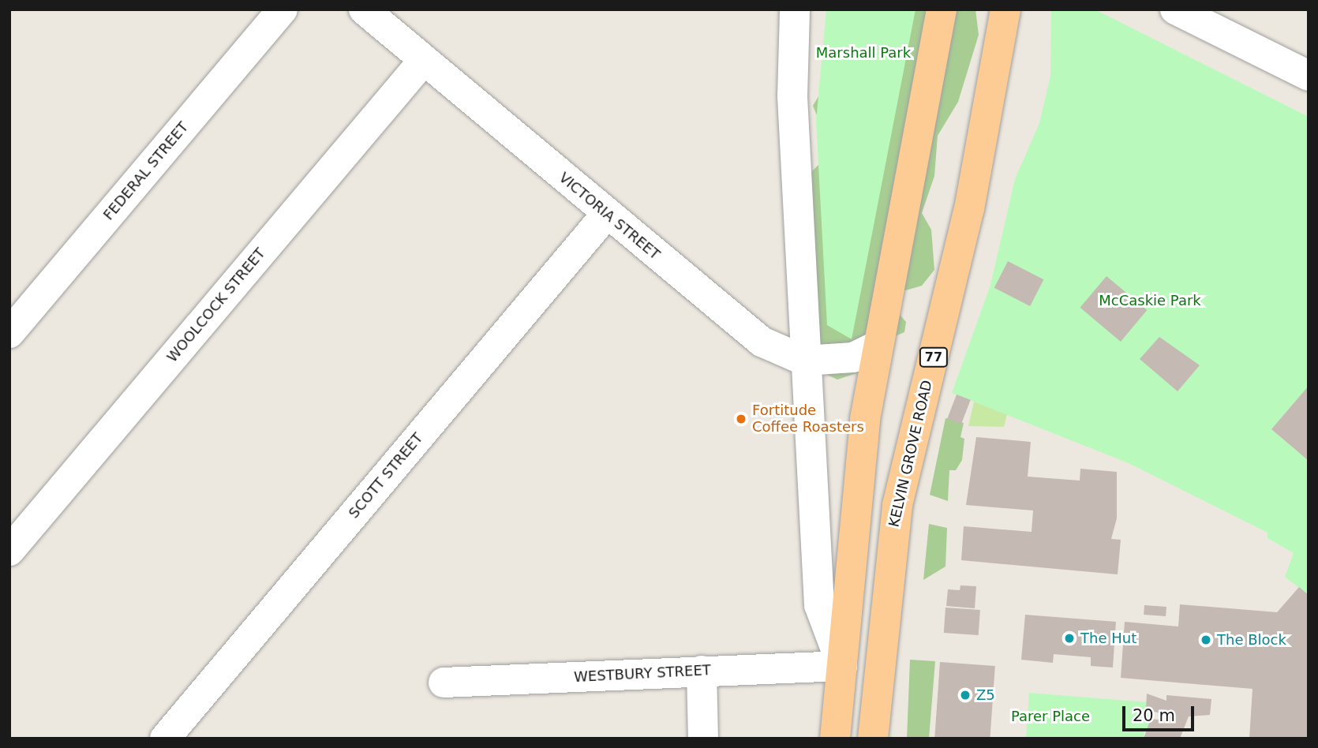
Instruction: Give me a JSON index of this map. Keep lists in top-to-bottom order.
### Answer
{
  "streets": {
    "main road": ["77", "KELVIN GROVE ROAD"],
    "street": [
      "FEDERAL STREET",
      "VICTORIA STREET",
      "WOOLCOCK STREET",
      "SCOTT STREET",
      "WESTBURY STREET"
    ]
  },
  "crossings": [
    ["VICTORIA STREET", "WOOLCOCK STREET"],
    ["VICTORIA STREET", "SCOTT STREET"]
  ],
  "parks": ["Marshall Park", "McCaskie Park", "Parer Place"],
  "places": [
    "Fortitude Coffee Roasters",
    "The Hut",
    "The Block",
    "Z5"
  ],
  "scale_bar": "20 m"
}
